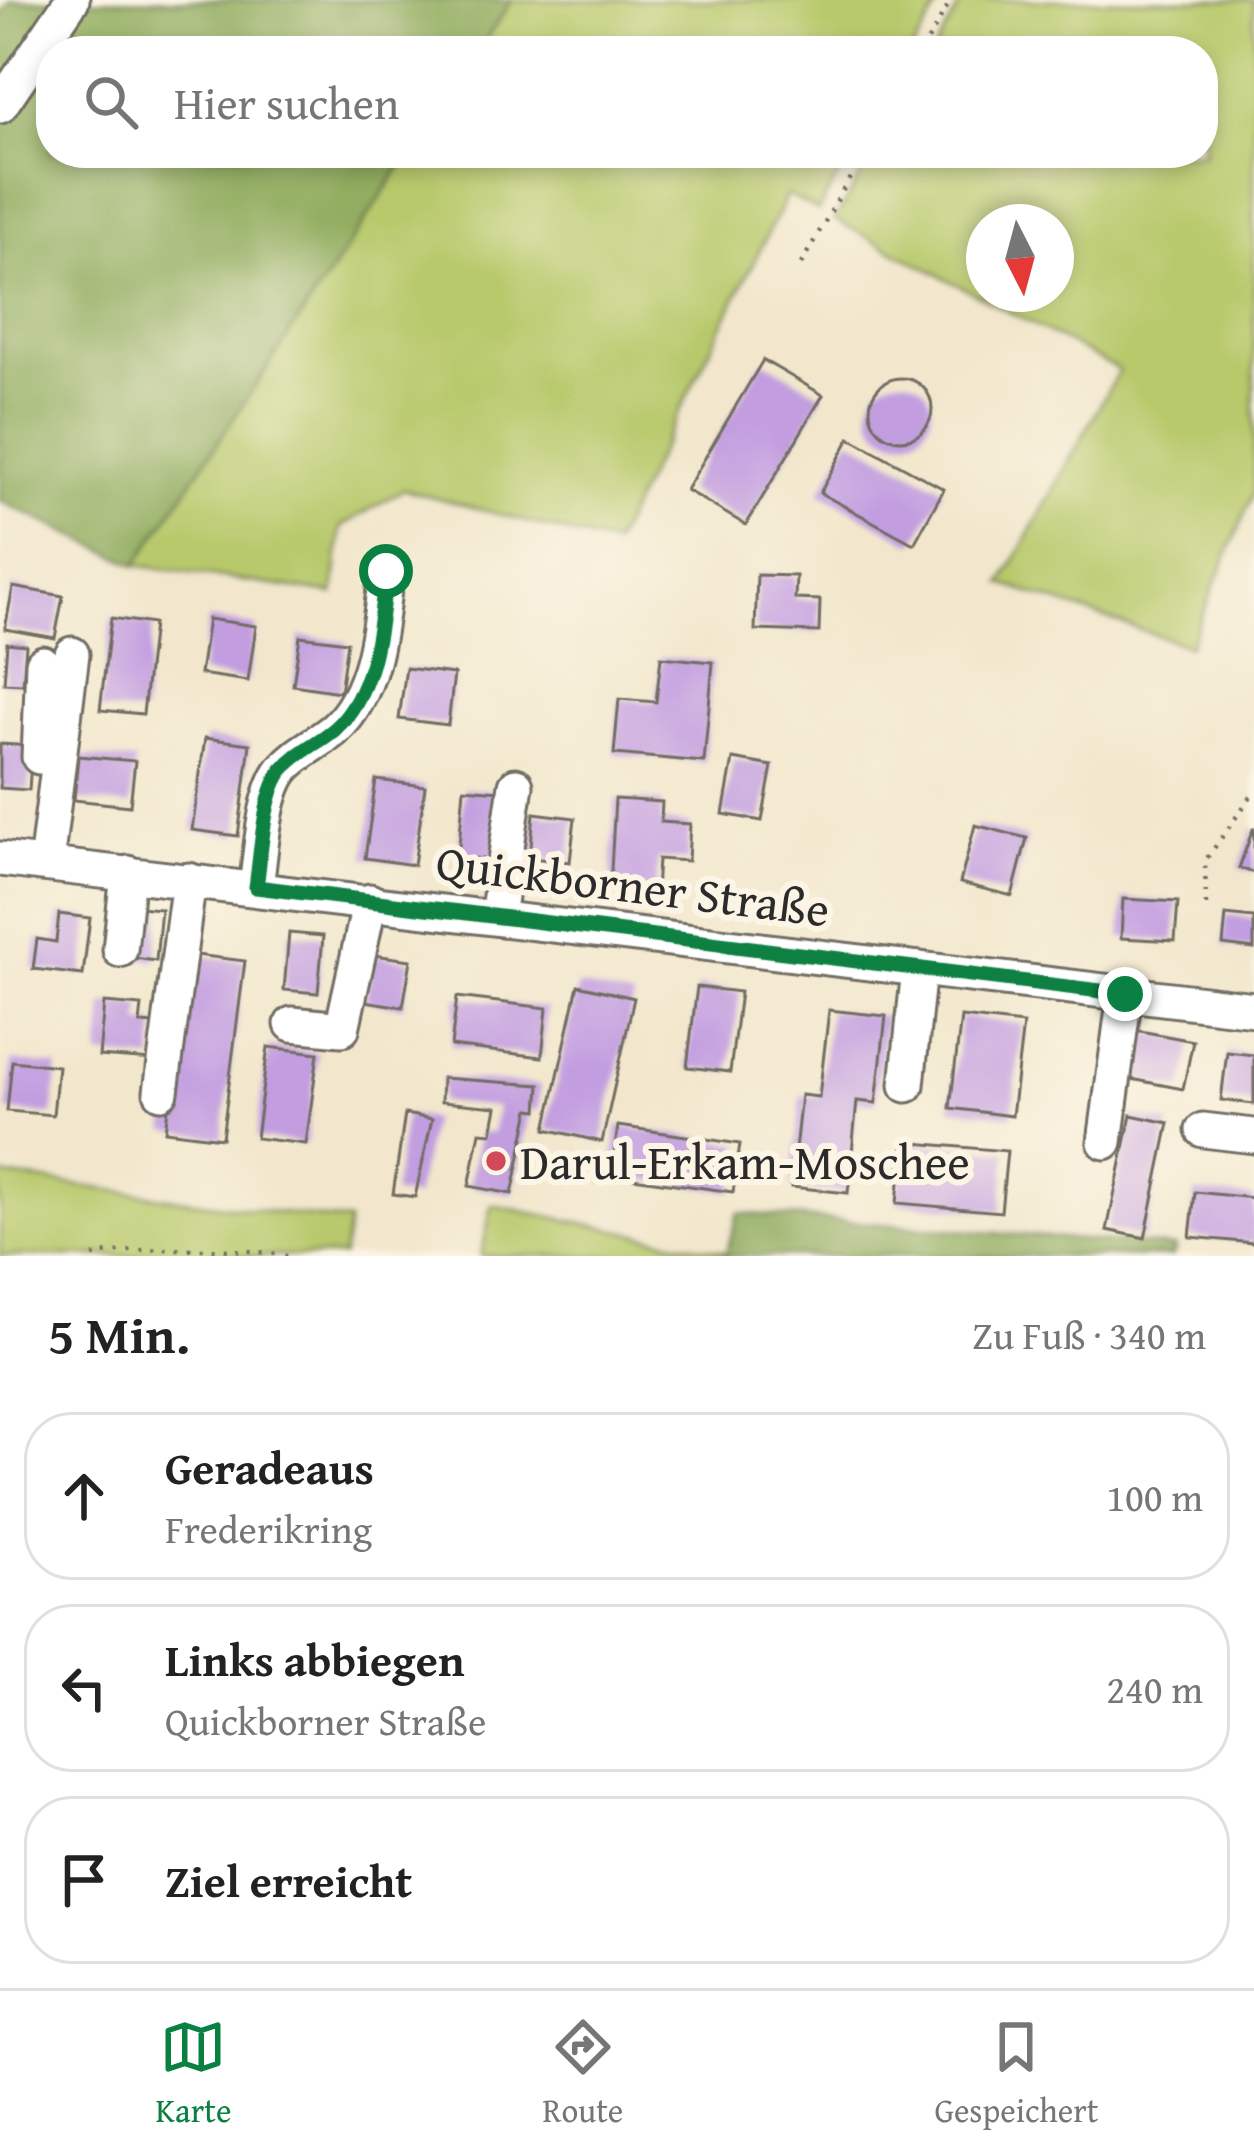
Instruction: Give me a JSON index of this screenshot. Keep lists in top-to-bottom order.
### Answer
{
  "streets": {
    "street": ["Quickborner Straße"]
  },
  "places": ["Darul-Erkam-Moschee"],
  "north": "bottom",
  "page": {
    "search": "Hier suchen",
    "heading": ["5 Min.", "Zu Fuß · 340 m"],
    "list": [
      ["Geradeaus", "Frederikring", "100 m"],
      ["Links abbiegen", "Quickborner Straße", "240 m"],
      "Ziel erreicht"
    ],
    "nav": ["Karte", "Route", "Gespeichert"]
  }
}
